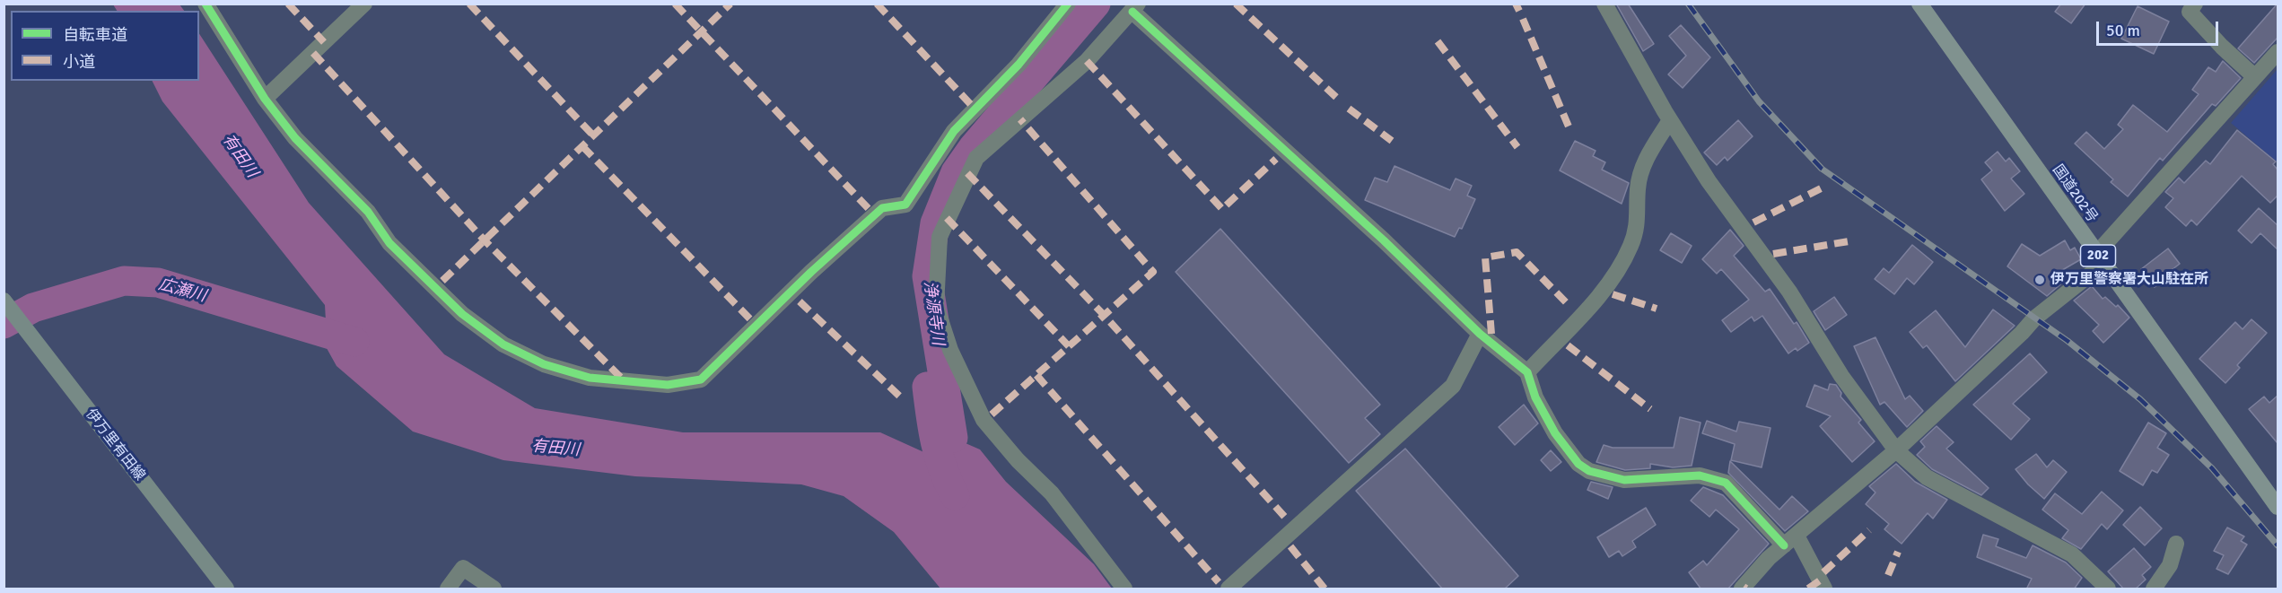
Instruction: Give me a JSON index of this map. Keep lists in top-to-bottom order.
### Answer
{
  "streets": {
    "highway": ["国道202号", "202"],
    "main road": ["伊万里有田線"]
  },
  "water": ["有田川", "広瀬川", "浄源寺川"],
  "places": ["伊万里警察署大山駐在所"],
  "legend": ["自転車道", "小道"],
  "scale_bar": "50 m"
}
